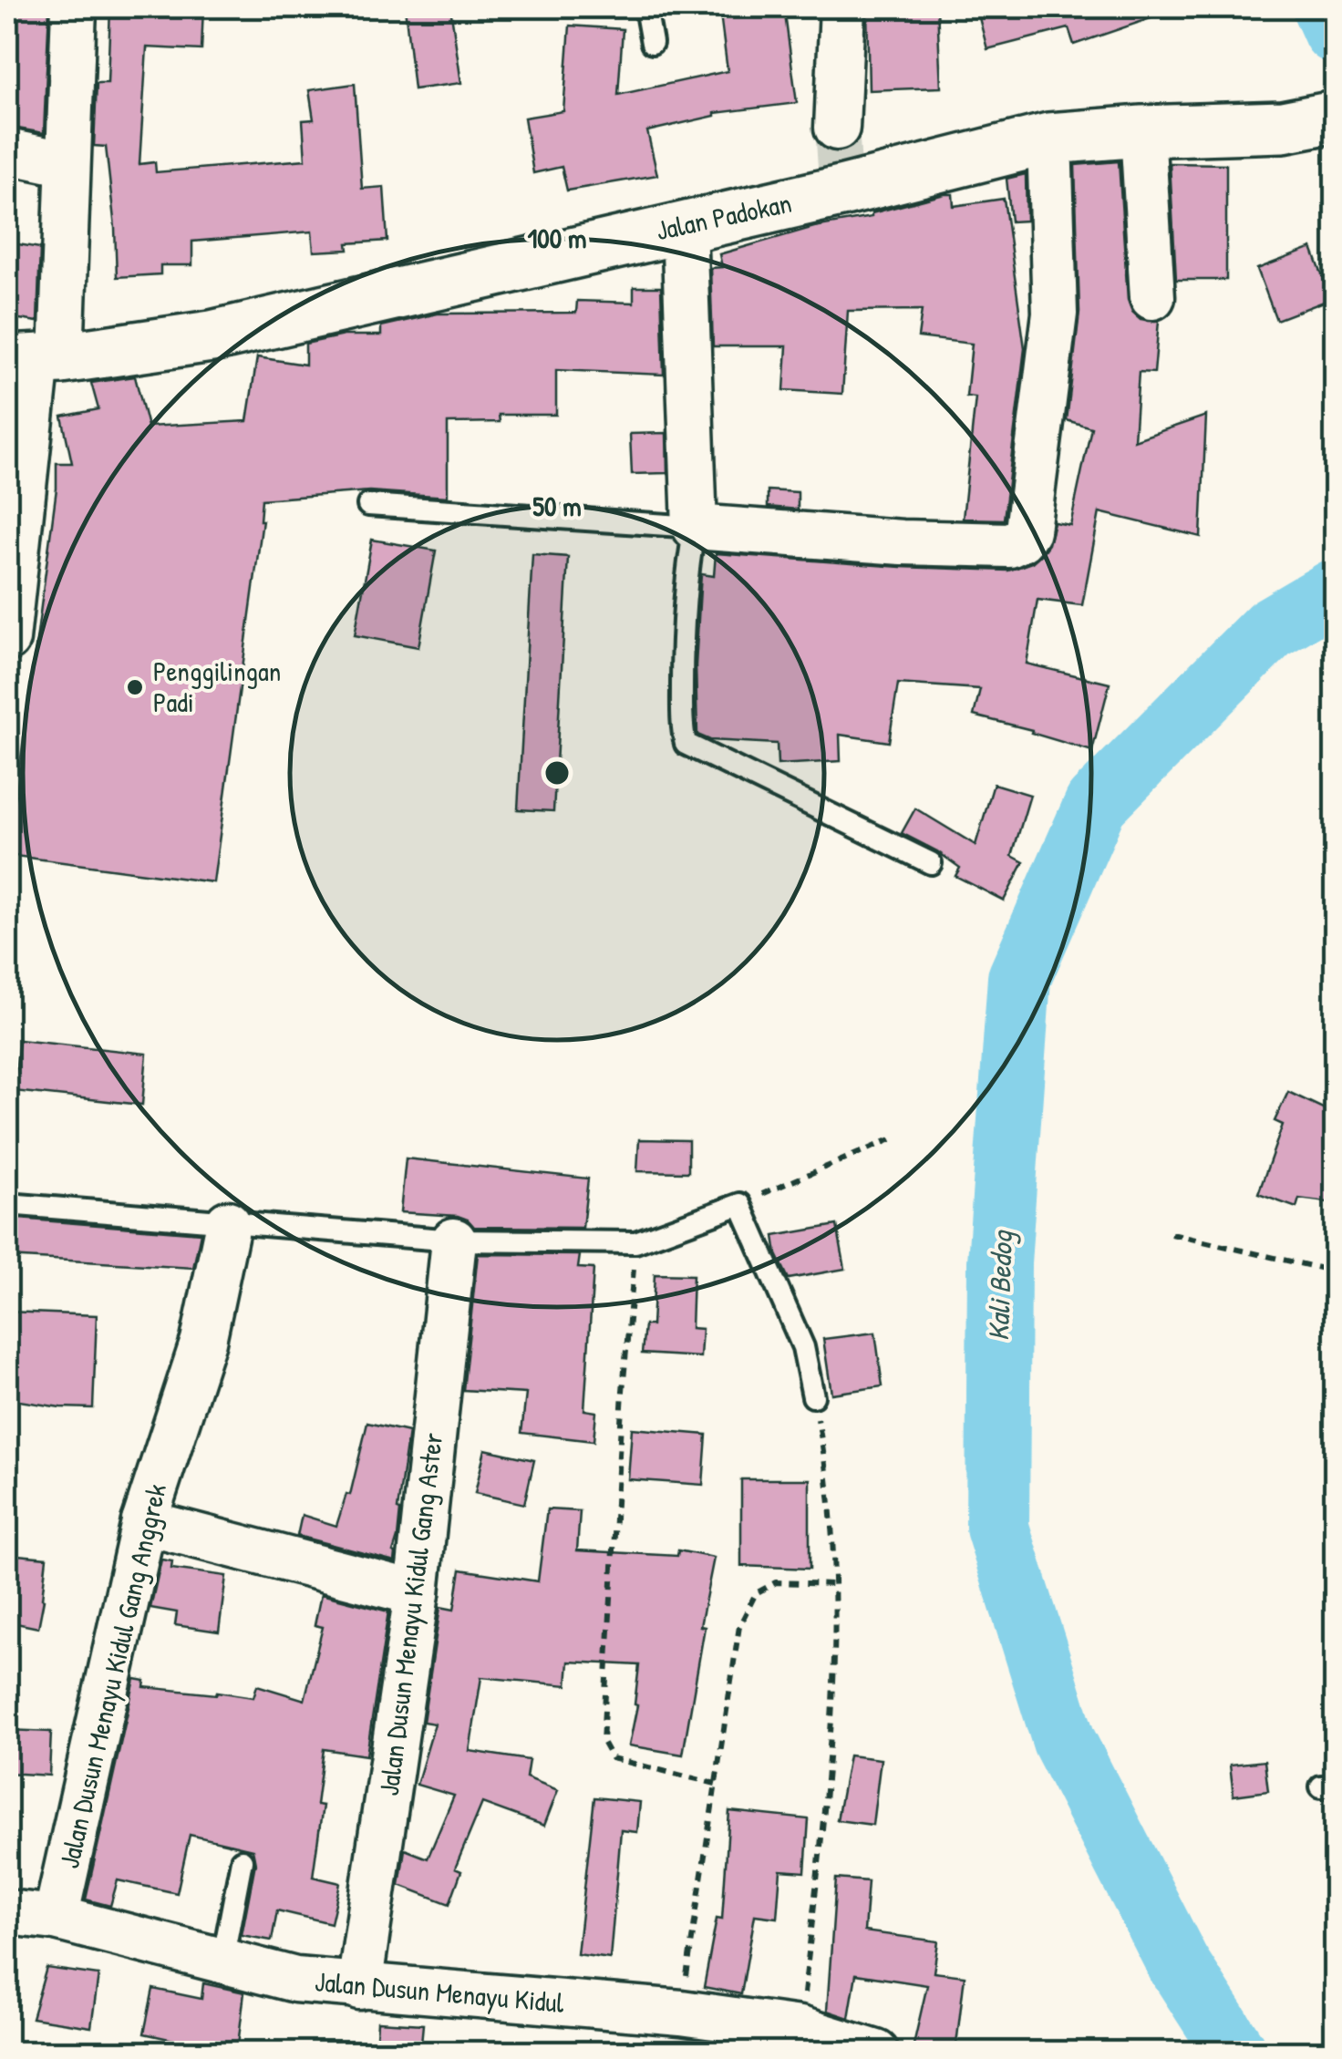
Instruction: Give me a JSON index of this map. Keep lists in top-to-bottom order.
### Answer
{
  "streets": {
    "main road": ["Jalan Padokan"],
    "street": ["Jalan Dusun Menayu Kidul Gang Aster", "Jalan Dusun Menayu Kidul Gang Anggrek", "Jalan Dusun Menayu Kidul"]
  },
  "crossings": [
    ["Jalan Dusun Menayu Kidul Gang Aster", "Jalan Dusun Menayu Kidul"],
    ["Jalan Dusun Menayu Kidul Gang Anggrek", "Jalan Dusun Menayu Kidul"]
  ],
  "water": ["Kali Bedog"],
  "places": ["Penggilingan Padi"],
  "rings": ["100 m", "50 m"]
}
